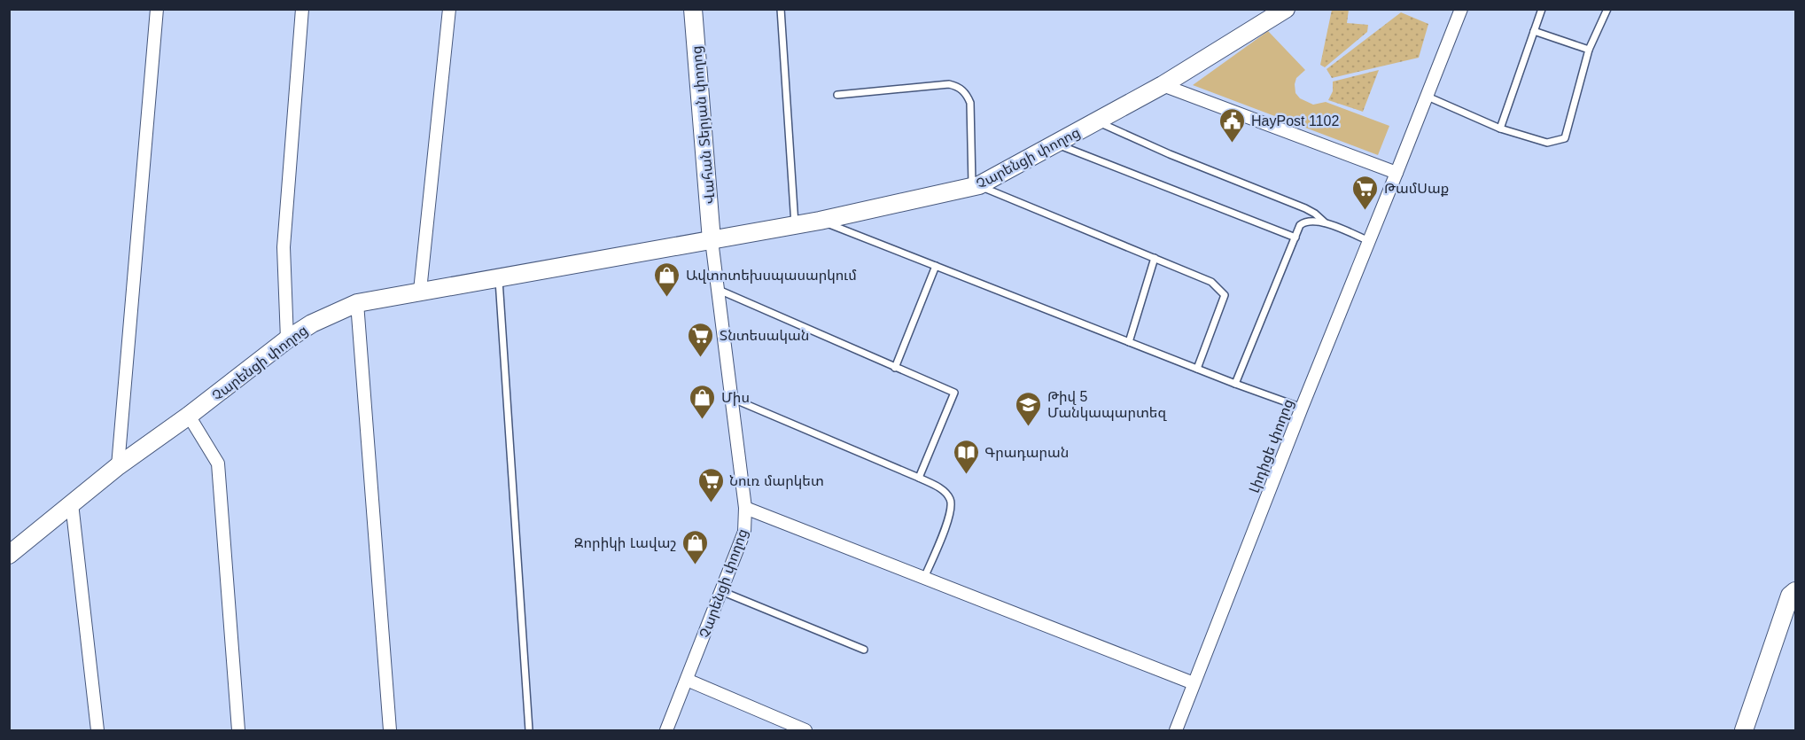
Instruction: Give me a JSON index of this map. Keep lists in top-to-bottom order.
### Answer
{
  "streets": {
    "main road": ["Վահան Տերյան փողոց", "Չարենցի փողոց"],
    "street": ["Լիդիցե փողոց"]
  },
  "crossings": [
    ["Վահան Տերյան փողոց", "Չարենցի փողոց"]
  ],
  "places": {
    "public building": ["HayPost 1102"],
    "supermarket": ["ԹամՍաք", "Տնտեսական", "Նուռ մարկետ"],
    "shop": ["Ավտոտեխսպասարկում", "Միս", "Զորիկի Լավաշ"],
    "school or university": ["Թիվ 5 Մանկապարտեզ"],
    "library": ["Գրադարան"]
  }
}
